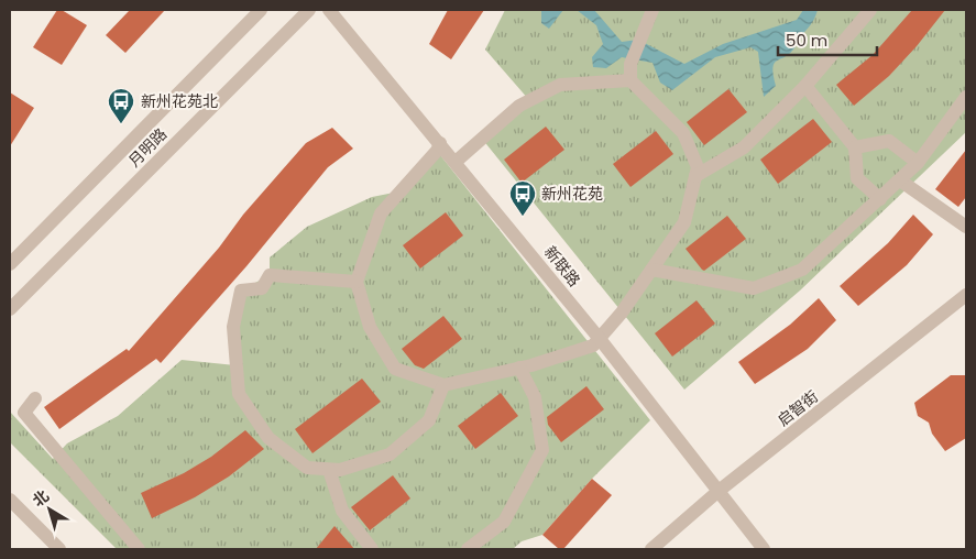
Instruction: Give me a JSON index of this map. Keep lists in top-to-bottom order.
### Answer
{
  "streets": {
    "street": ["月明路", "新联路", "启智街"]
  },
  "crossings": [
    ["新联路", "启智街"]
  ],
  "places": {
    "bus stop": ["新州花苑北", "新州花苑"]
  },
  "scale_bar": "50 m",
  "north": "top left"
}
